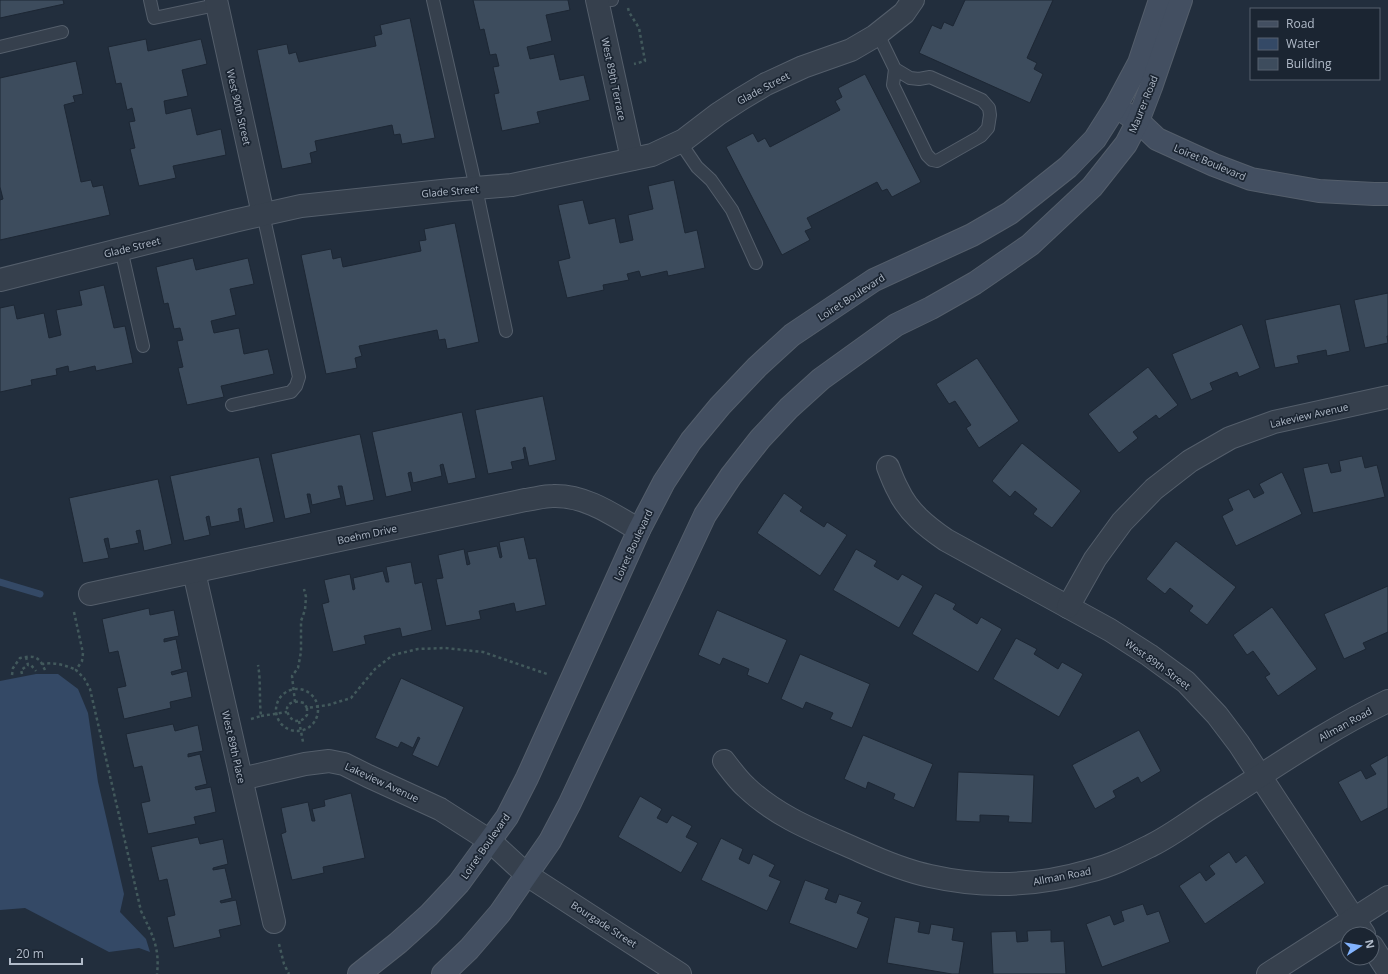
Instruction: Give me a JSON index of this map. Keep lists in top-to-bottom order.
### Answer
{
  "streets": {
    "street": [
      "West 89th Terrace",
      "Glade Street",
      "Maurer Road",
      "West 90th Street",
      "Loiret Boulevard",
      "Lakeview Avenue",
      "Boehm Drive",
      "West 89th Street",
      "Allman Road",
      "West 89th Place",
      "Bourgade Street"
    ]
  },
  "crossings": [
    ["West 89th Terrace", "Glade Street"],
    ["Glade Street", "West 90th Street"],
    ["Maurer Road", "Loiret Boulevard"],
    ["Maurer Road", "Lakeview Avenue"],
    ["Maurer Road", "Bourgade Street"],
    ["Loiret Boulevard", "Lakeview Avenue"],
    ["Loiret Boulevard", "Boehm Drive"],
    ["Lakeview Avenue", "West 89th Street"],
    ["Lakeview Avenue", "West 89th Place"],
    ["Lakeview Avenue", "Bourgade Street"],
    ["Boehm Drive", "West 89th Place"],
    ["West 89th Street", "Allman Road"]
  ],
  "legend": ["Road", "Water", "Building"],
  "scale_bar": "20 m",
  "north": "right"
}
